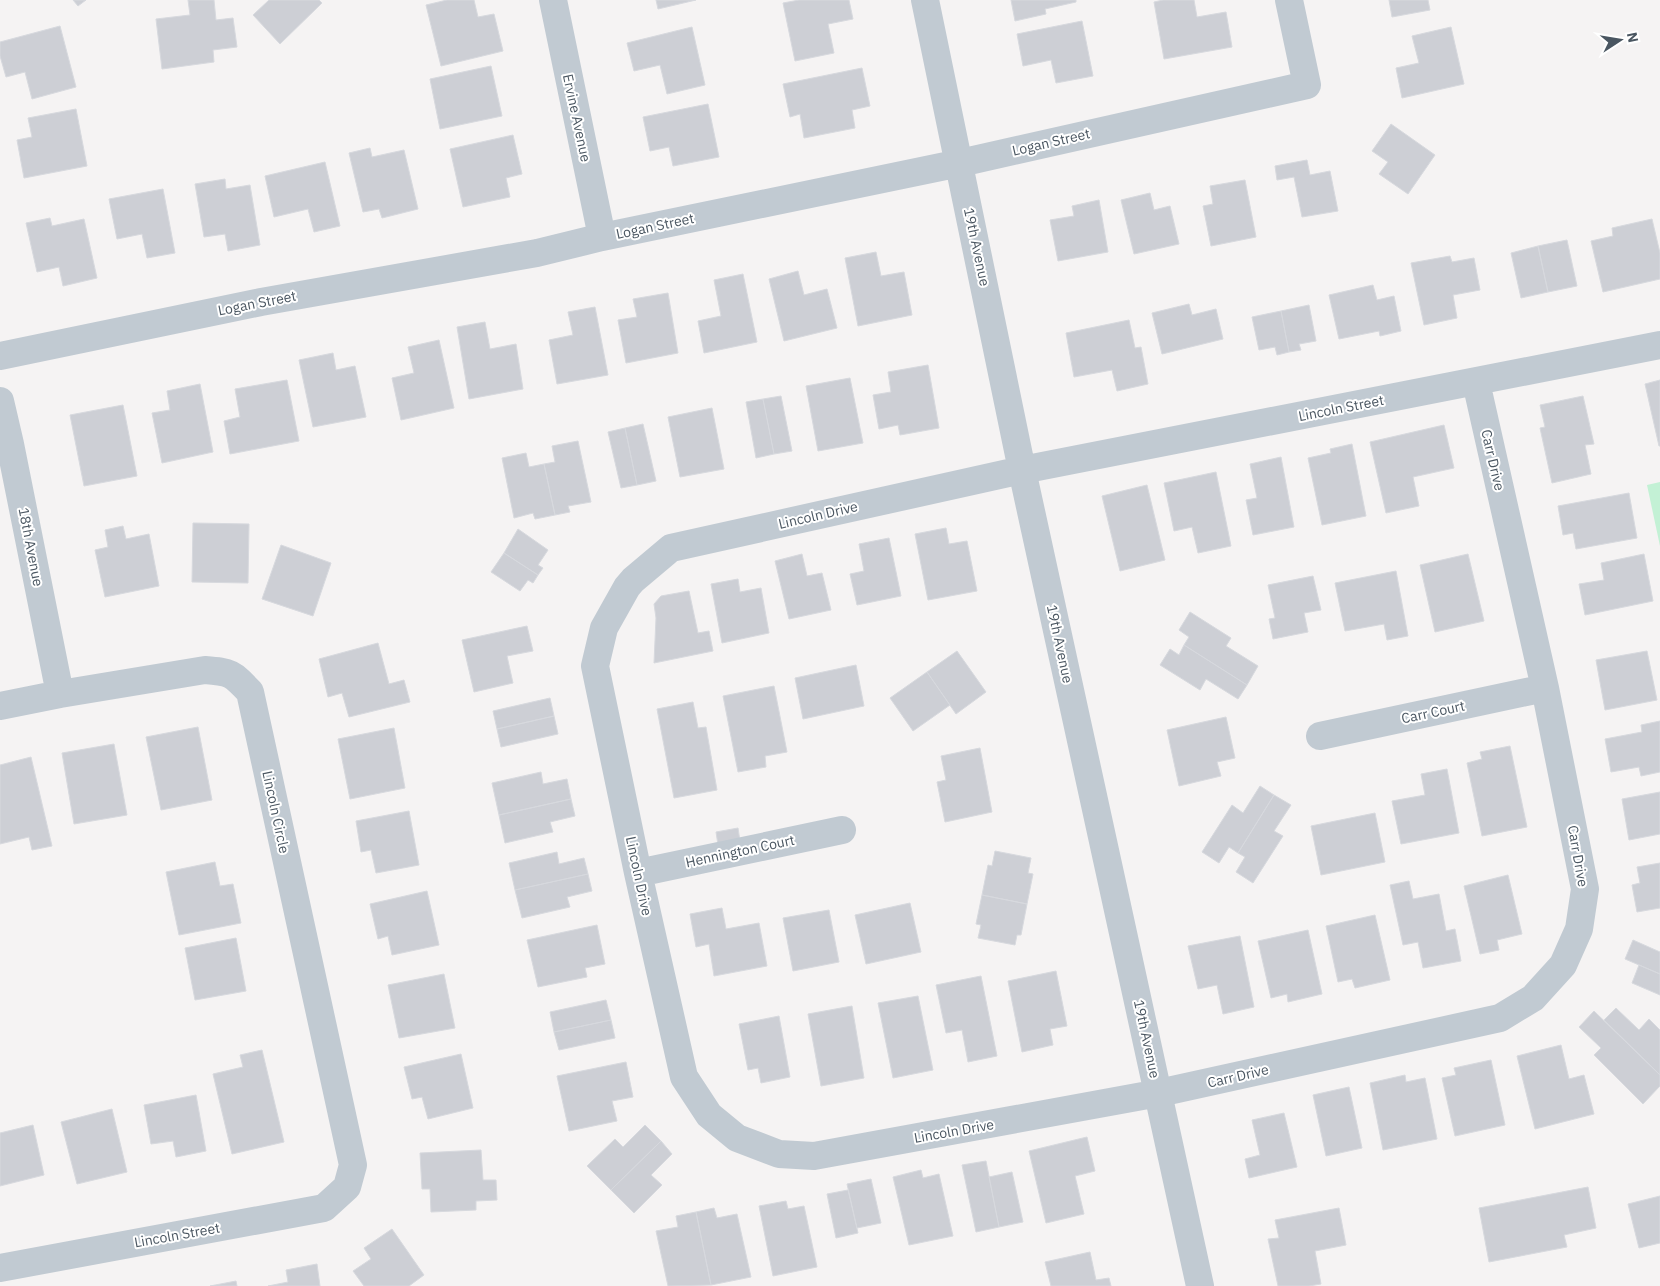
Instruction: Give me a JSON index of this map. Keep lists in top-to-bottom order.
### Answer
{
  "streets": {
    "street": [
      "Ervine Avenue",
      "Logan Street",
      "19th Avenue",
      "Lincoln Street",
      "Carr Drive",
      "Lincoln Drive",
      "18th Avenue",
      "Carr Court",
      "Lincoln Circle",
      "Hennington Court"
    ]
  },
  "crossings": [
    ["Ervine Avenue", "Logan Street"],
    ["Logan Street", "19th Avenue"],
    ["19th Avenue", "Lincoln Street"],
    ["19th Avenue", "Carr Drive"],
    ["19th Avenue", "Lincoln Drive"],
    ["Lincoln Street", "Carr Drive"],
    ["Lincoln Street", "Lincoln Drive"],
    ["Lincoln Street", "Lincoln Circle"],
    ["Carr Drive", "Lincoln Drive"],
    ["Carr Drive", "Carr Court"],
    ["Lincoln Drive", "Hennington Court"],
    ["18th Avenue", "Lincoln Circle"]
  ],
  "north": "right"
}
